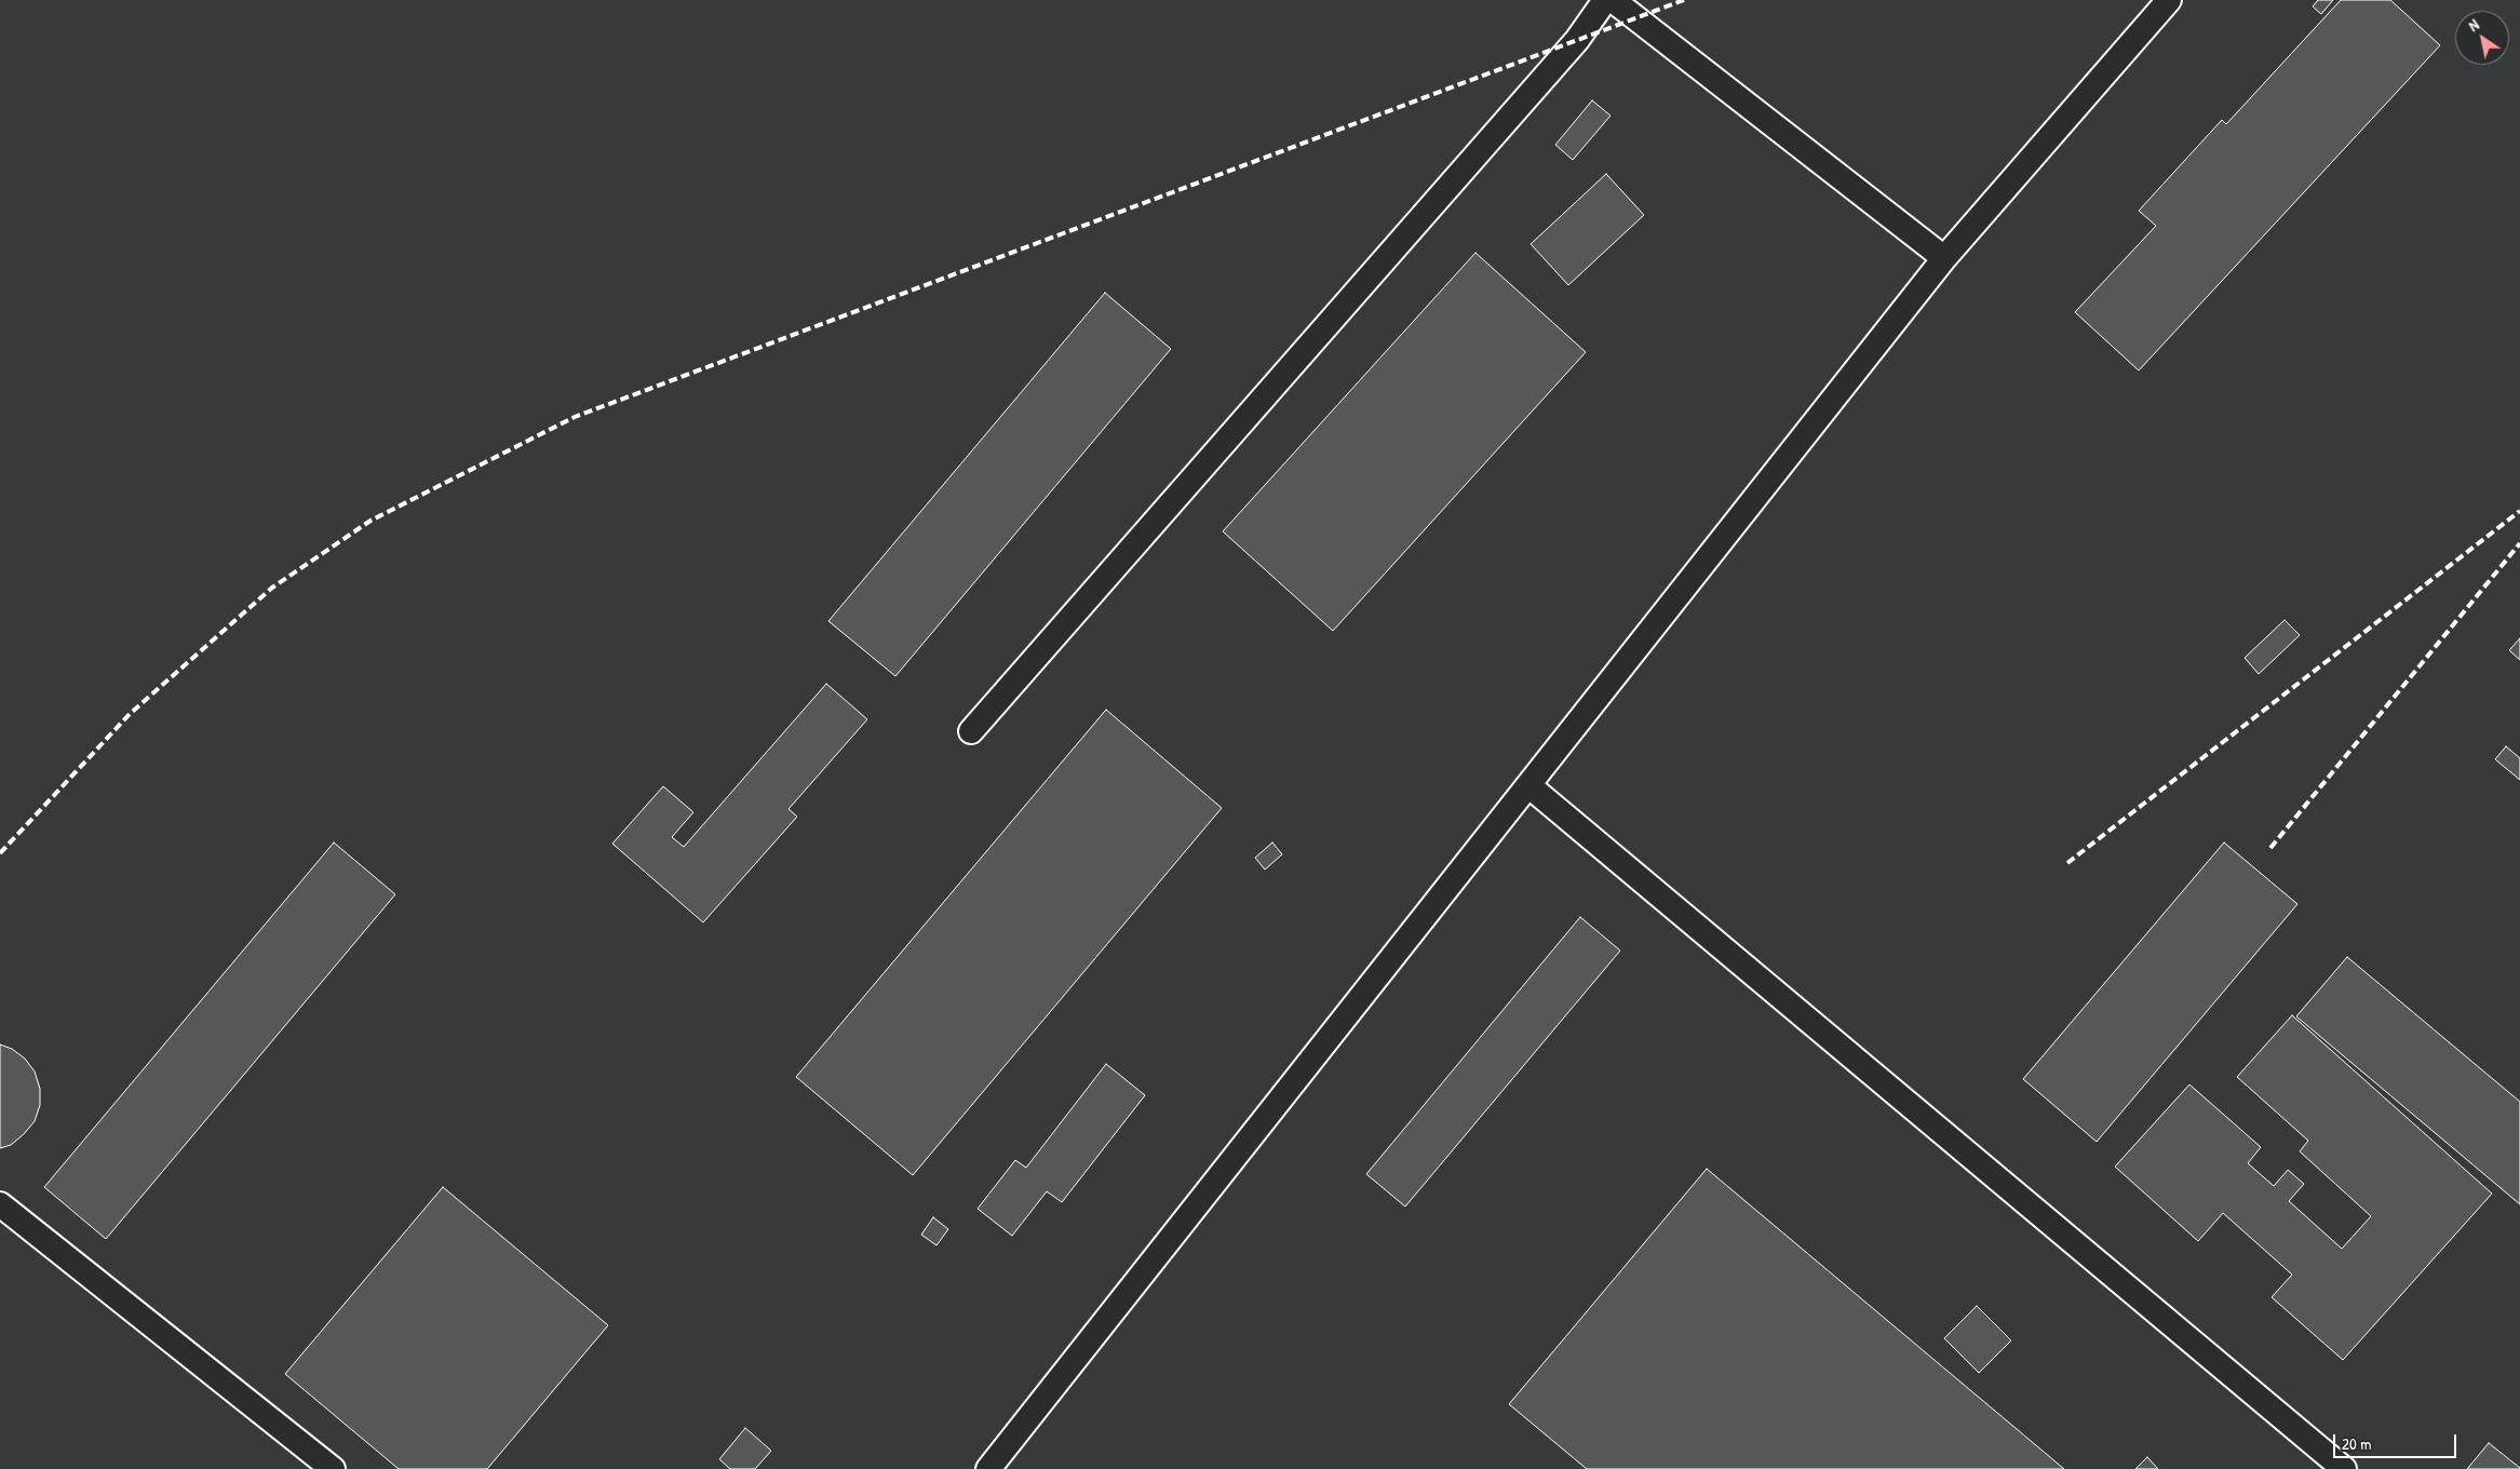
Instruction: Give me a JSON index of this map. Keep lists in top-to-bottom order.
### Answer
{
  "scale_bar": "20 m",
  "north": "top left"
}
